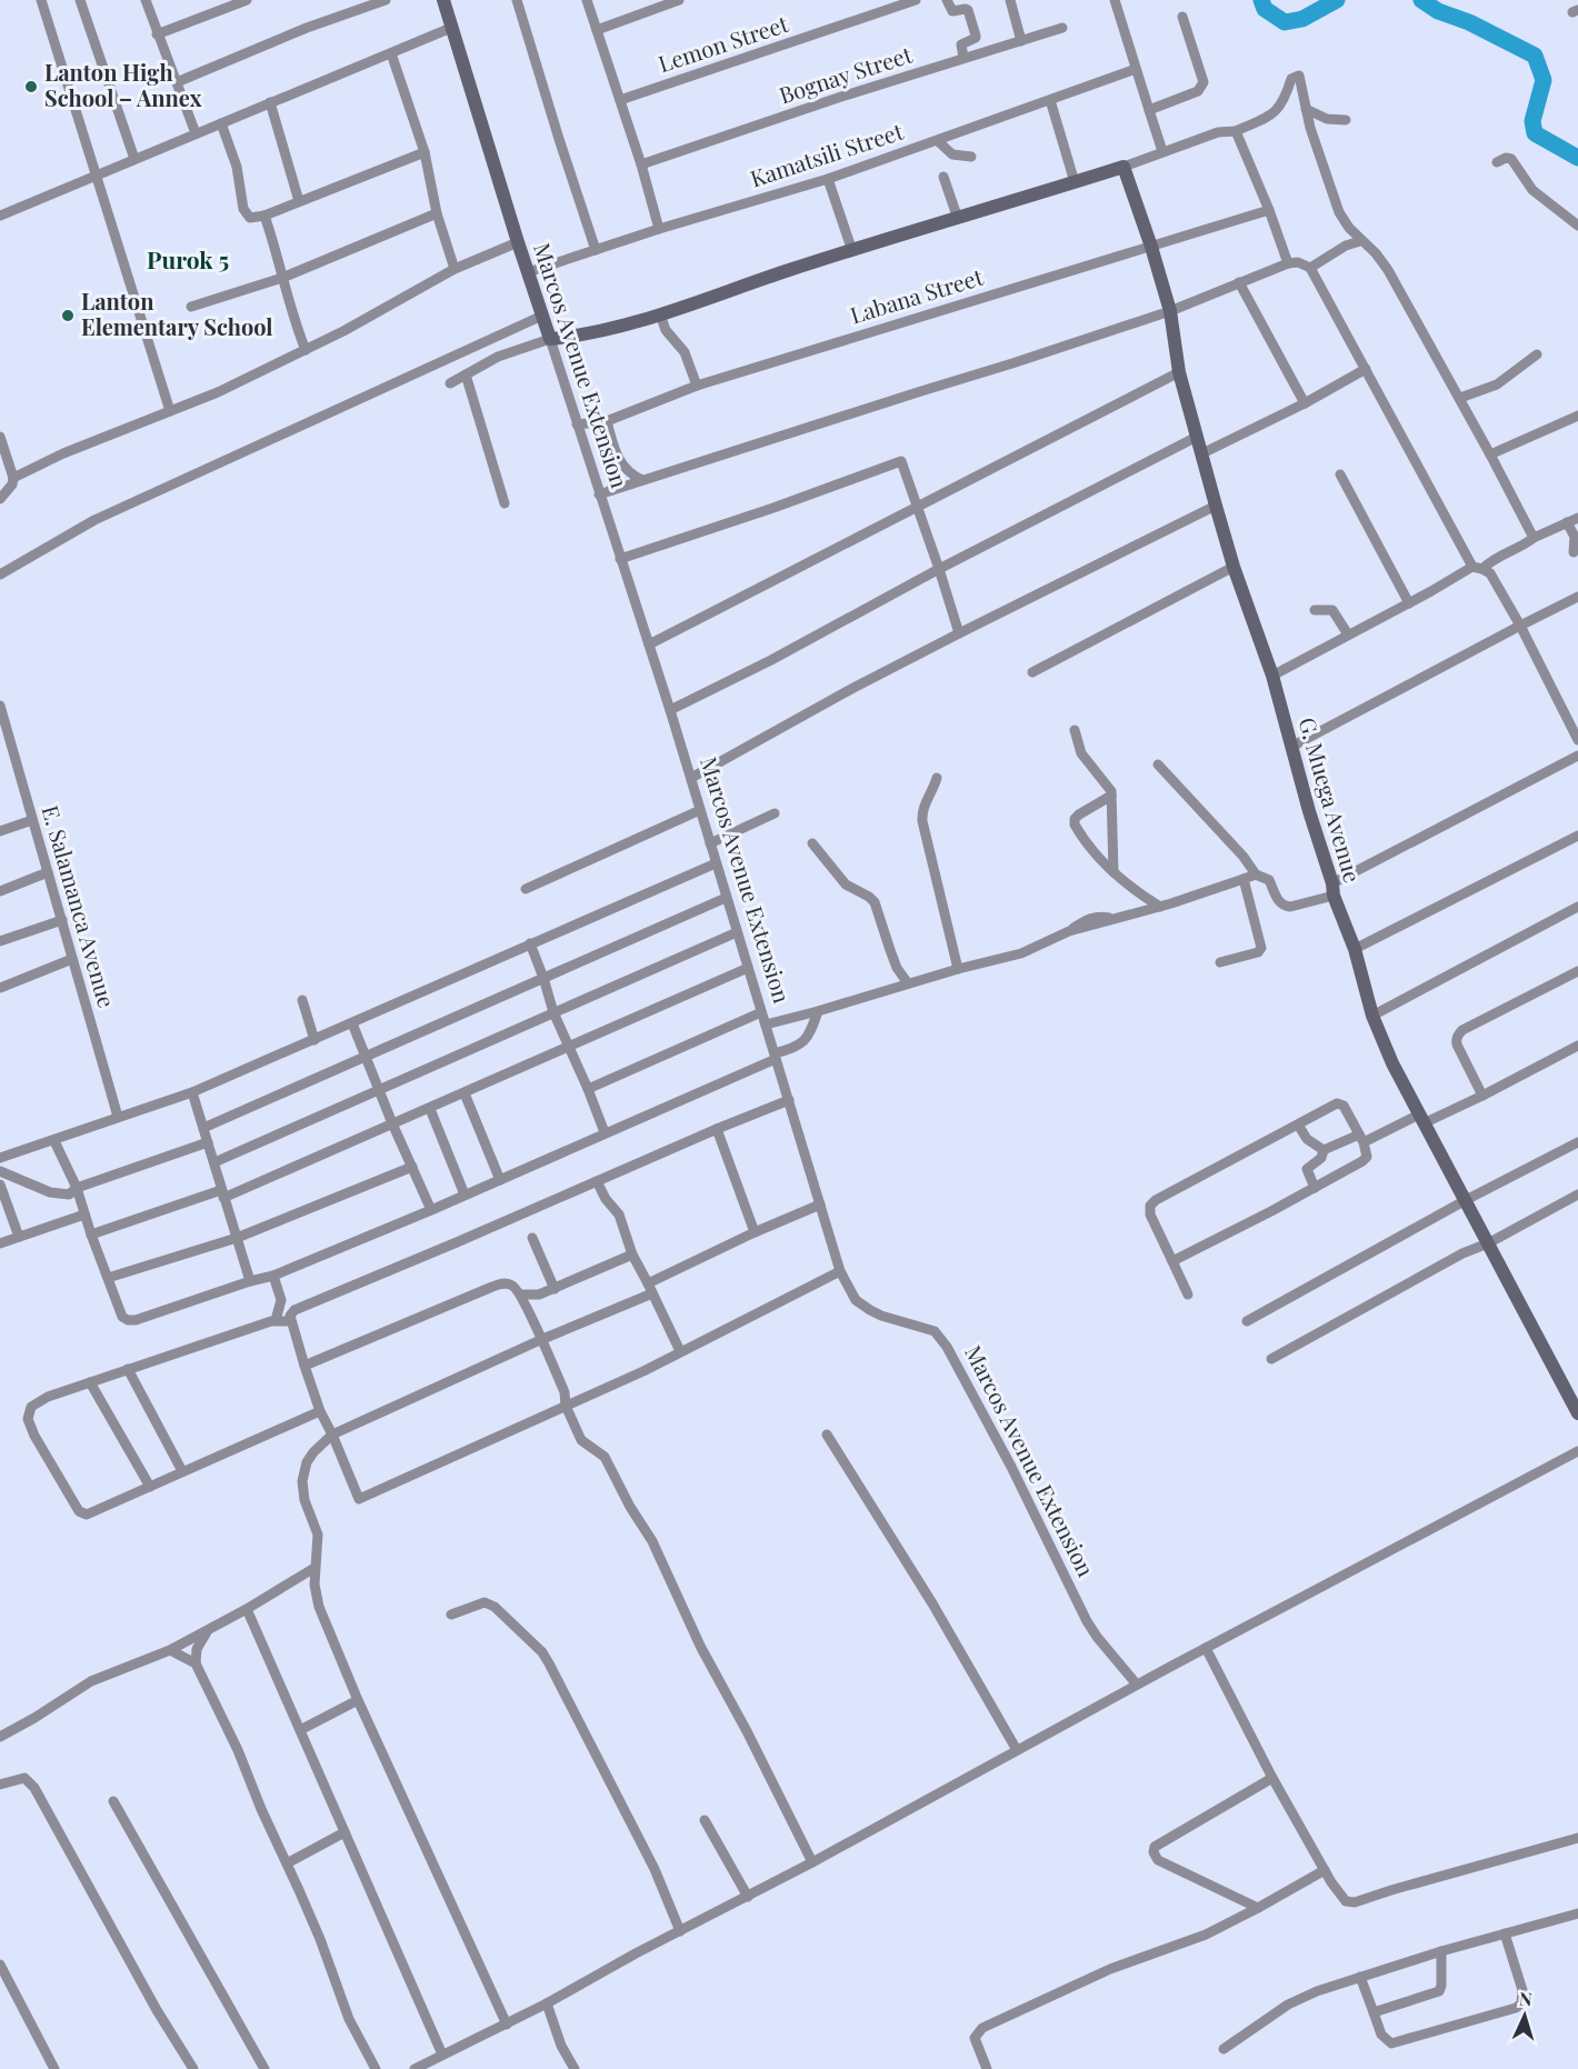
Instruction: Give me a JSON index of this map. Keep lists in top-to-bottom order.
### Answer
{
  "streets": {
    "street": [
      "Lemon Street",
      "Bognay Street",
      "Kamatsili Street",
      "Labana Street",
      "Marcos Avenue Extension",
      "G. Muega Avenue",
      "E. Salamanca Avenue"
    ]
  },
  "crossings": [
    ["Kamatsili Street", "Marcos Avenue Extension"],
    ["Labana Street", "Marcos Avenue Extension"],
    ["Labana Street", "G. Muega Avenue"]
  ],
  "districts": ["Purok 5"],
  "places": ["Lanton High School – Annex", "Lanton Elementary School"],
  "north": "top"
}
